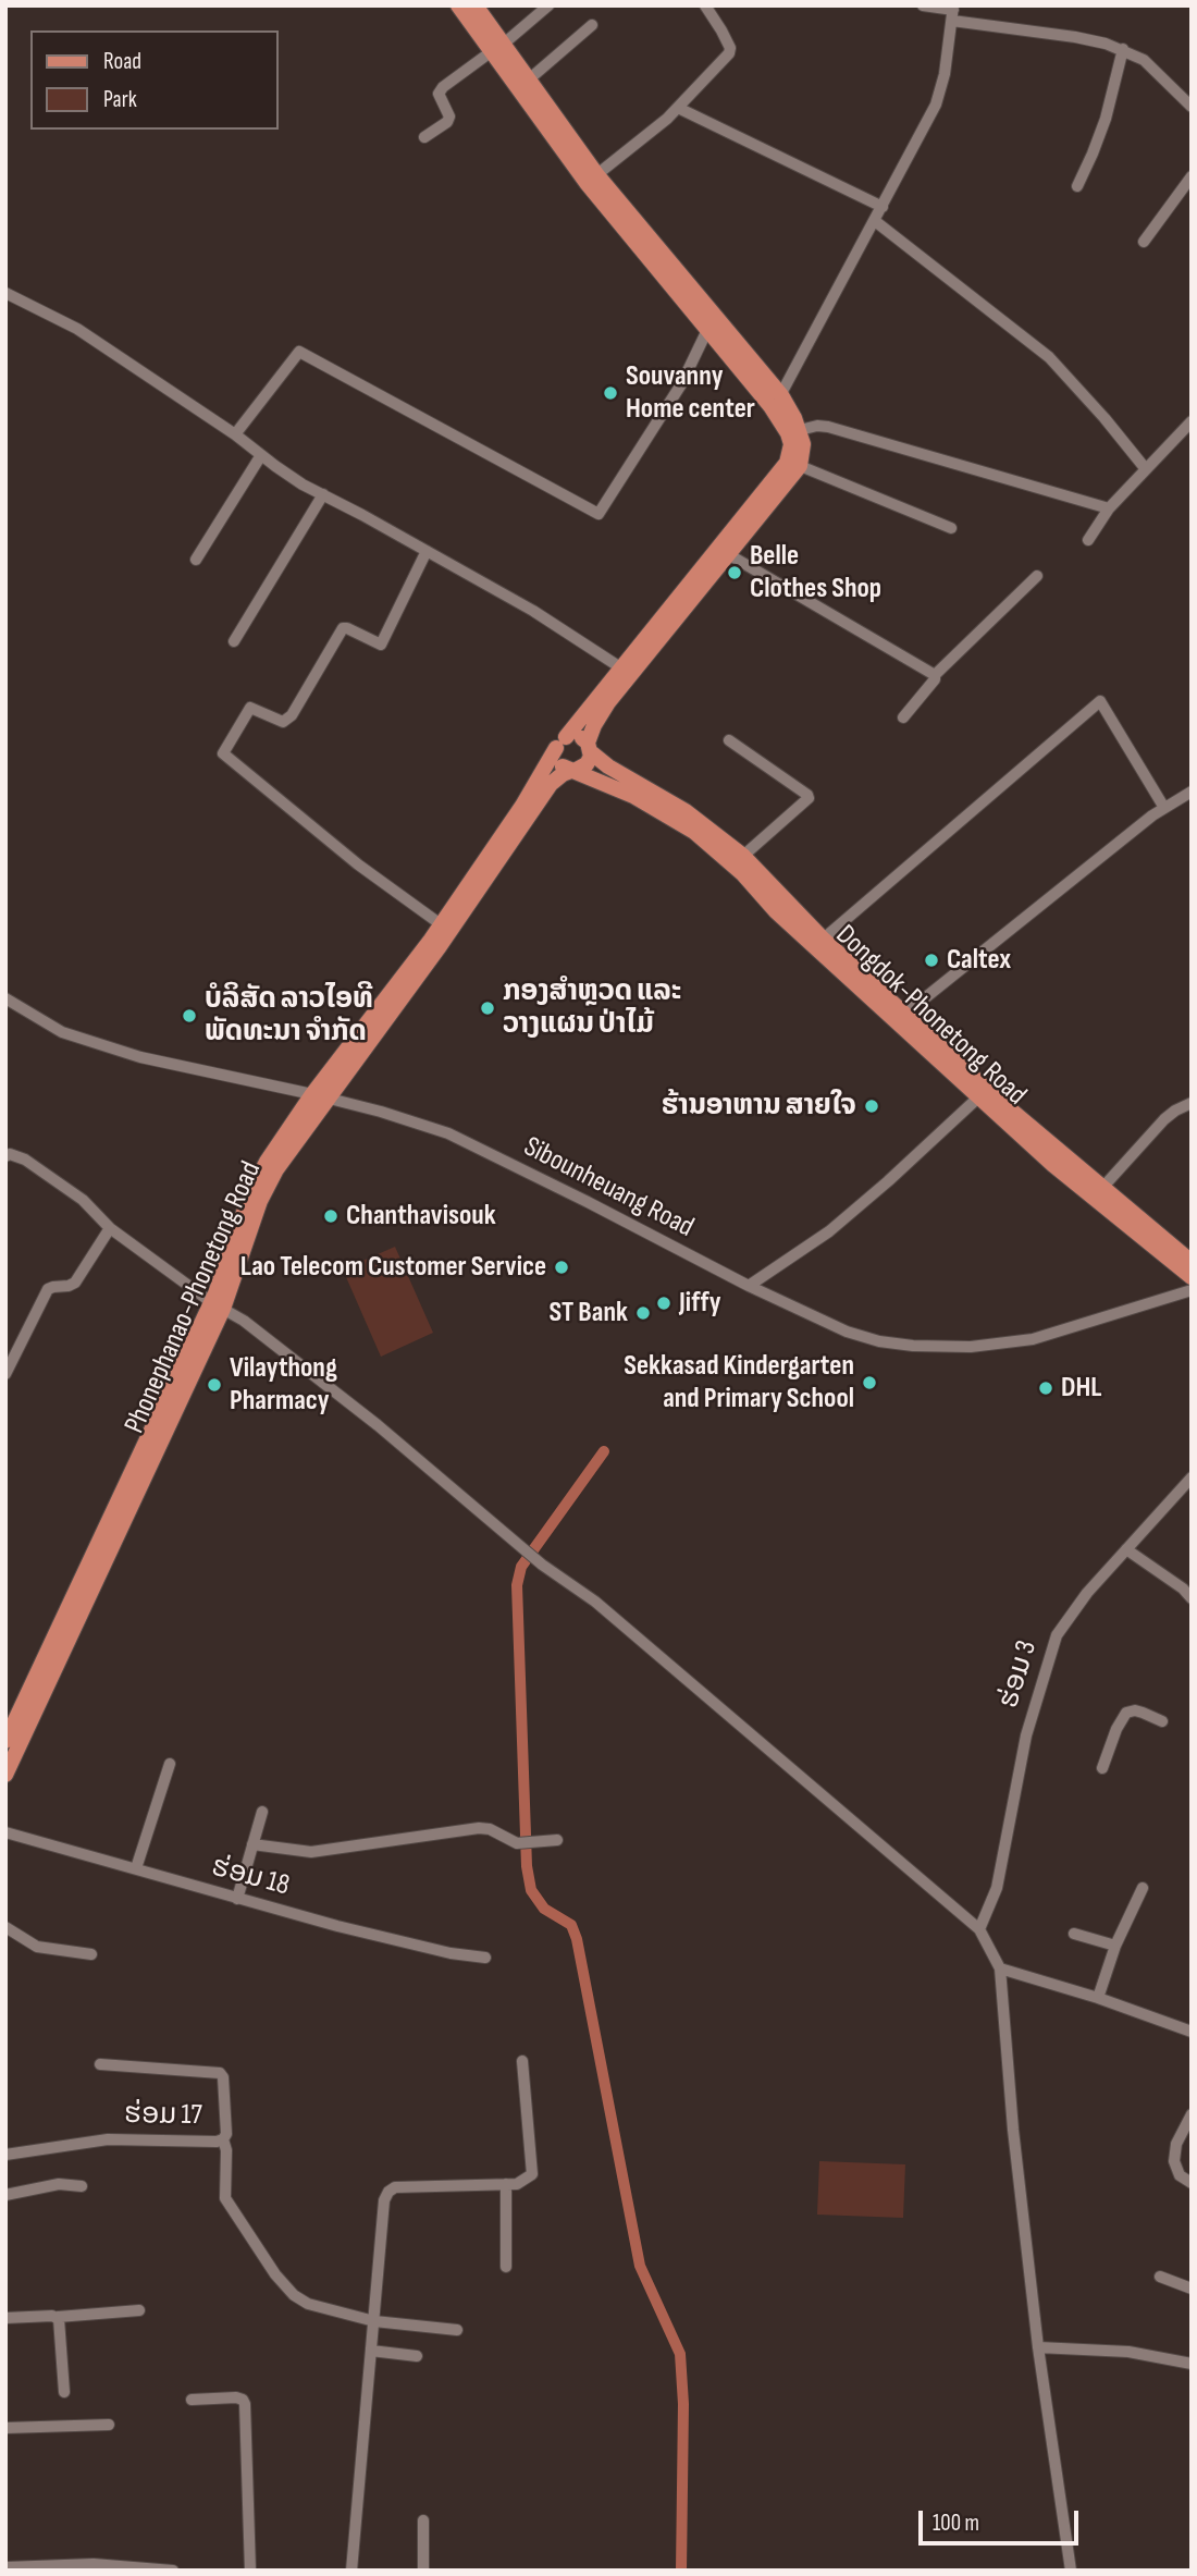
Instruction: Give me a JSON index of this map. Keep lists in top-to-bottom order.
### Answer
{
  "streets": {
    "main road": ["Dongdok-Phonetong Road", "Phonephanao-Phonetong Road"],
    "street": [
      "Sibounheuang Road",
      "ຮ່ອມ 3",
      "ຮ່ອມ 18",
      "ຮ່ອມ 17"
    ]
  },
  "crossings": [
    ["Sibounheuang Road", "Phonephanao-Phonetong Road"]
  ],
  "places": [
    "Souvanny Home center",
    "Belle Clothes Shop",
    "Caltex",
    "ກອງສໍາຫຼວດ ແລະ ວາງແຜນ ປ່າໄມ້",
    "ບໍລິສັດ ລາວໄອທີ ພັດທະນາ ຈຳກັດ",
    "ຮ້ານອາຫານ ສາຍໃຈ",
    "Chanthavisouk",
    "Lao Telecom Customer Service",
    "Jiffy",
    "ST Bank",
    "Sekkasad Kindergarten and Primary School",
    "Vilaythong Pharmacy",
    "DHL"
  ],
  "legend": ["Road", "Park"],
  "scale_bar": "100 m"
}
